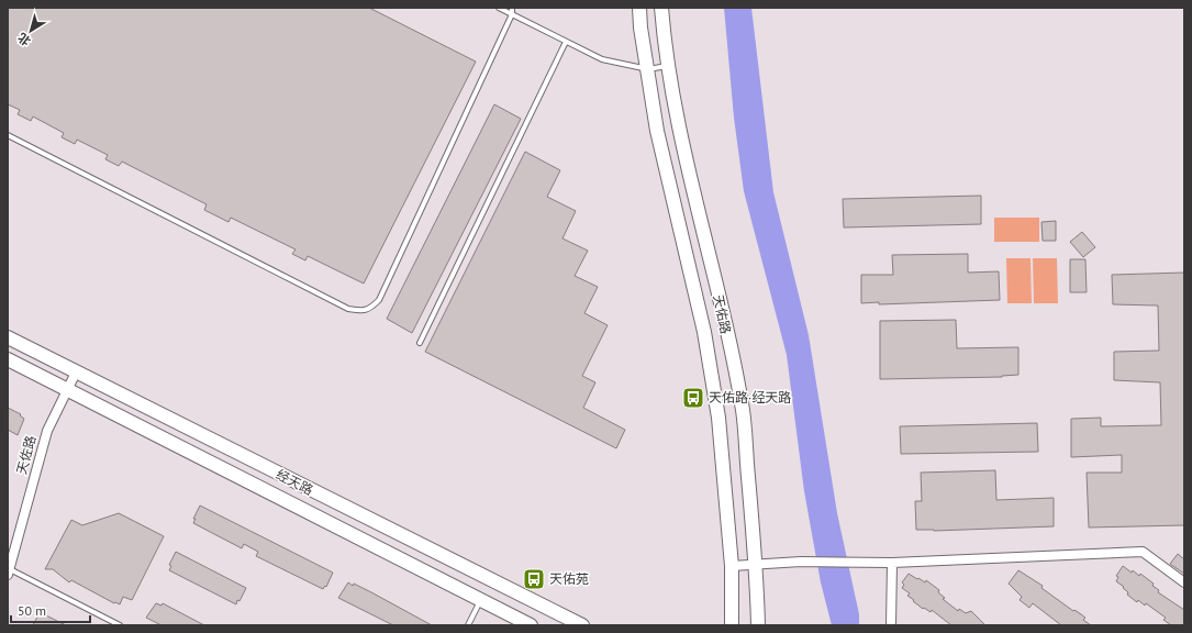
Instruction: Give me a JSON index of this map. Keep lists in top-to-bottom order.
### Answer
{
  "streets": {
    "main road": ["天佑路", "经天路"],
    "street": ["天佐路"]
  },
  "crossings": [
    ["天佐路", "经天路"]
  ],
  "places": {
    "bus stop": ["天佑路·经天路", "天佑苑"]
  },
  "scale_bar": "50 m",
  "north": "bottom left"
}
